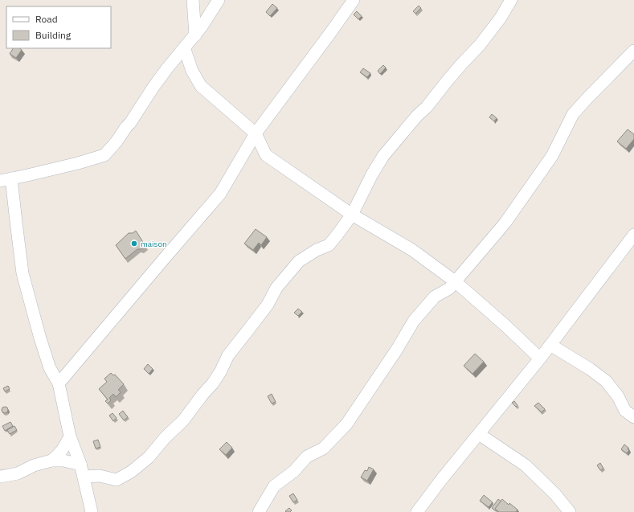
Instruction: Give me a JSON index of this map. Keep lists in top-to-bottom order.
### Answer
{
  "places": ["maison"],
  "legend": ["Road", "Building"]
}
